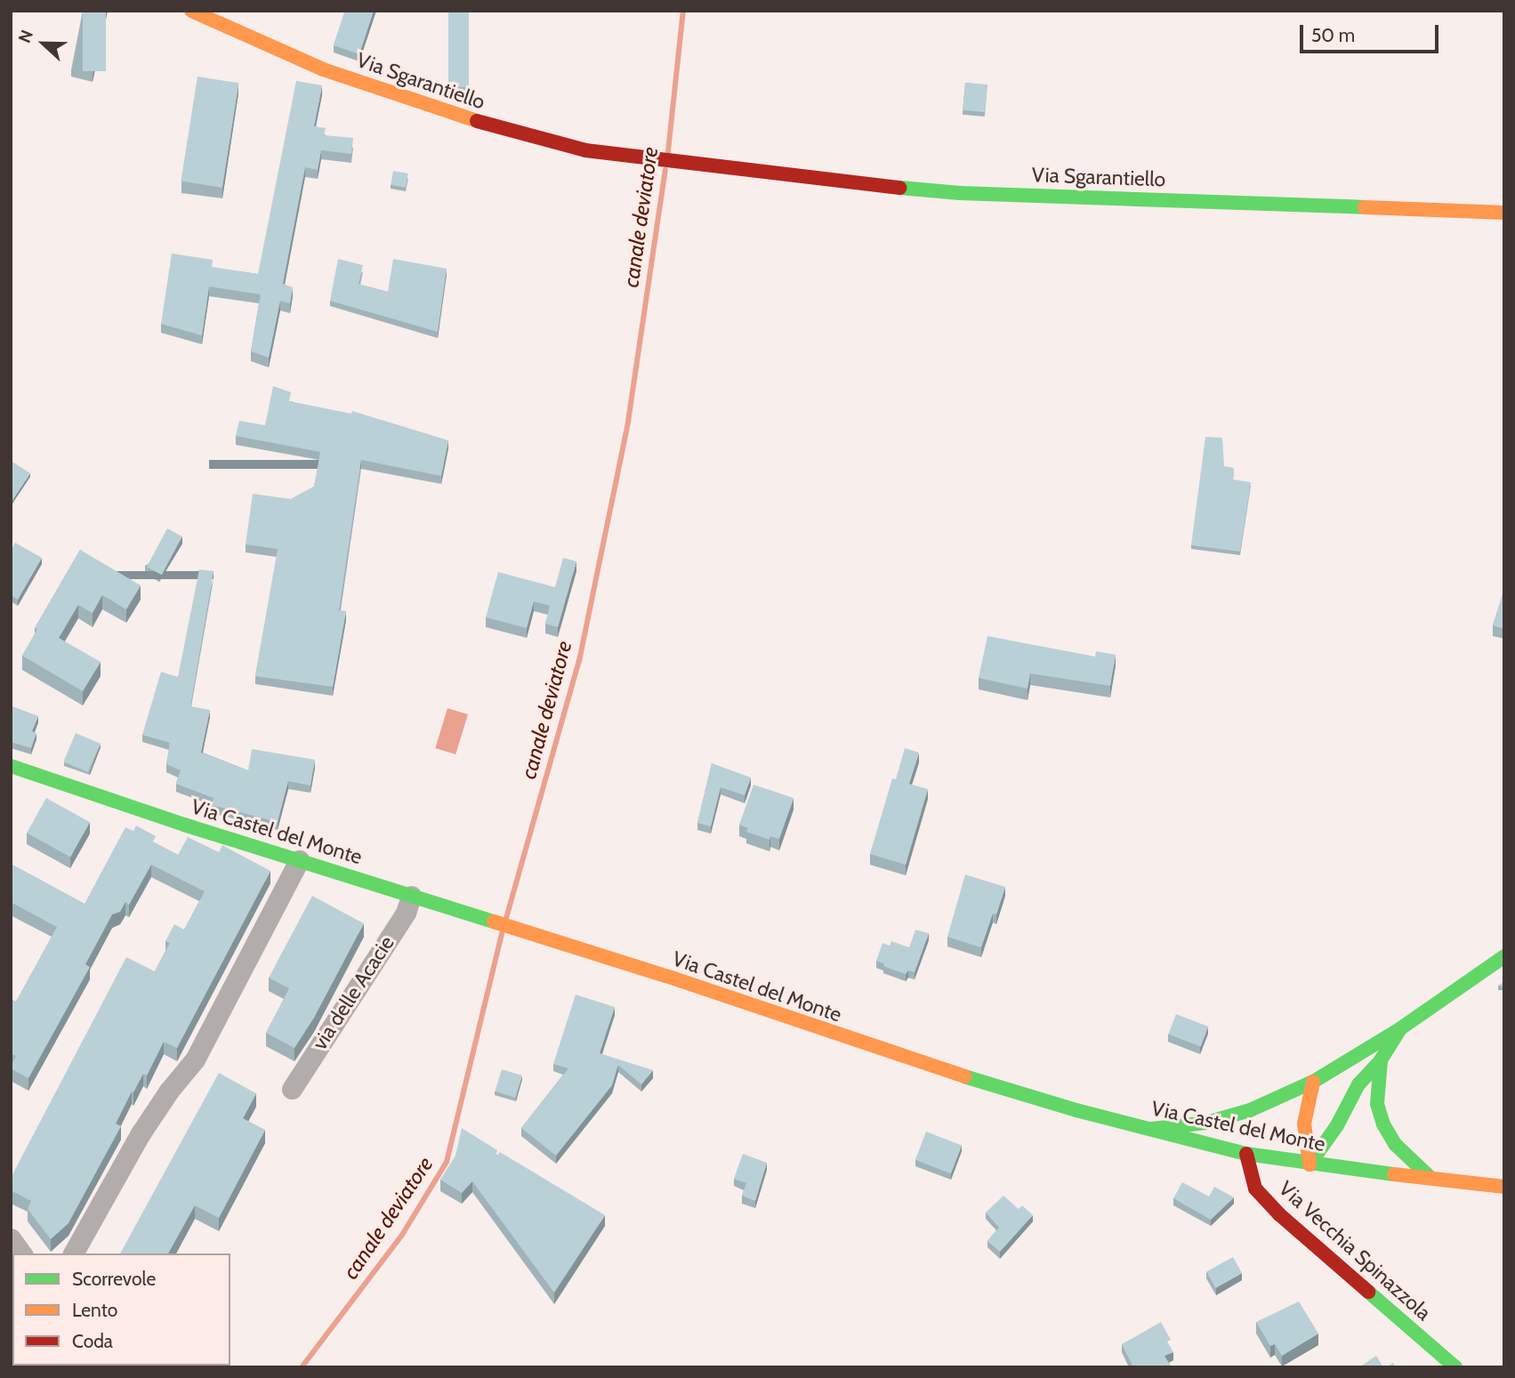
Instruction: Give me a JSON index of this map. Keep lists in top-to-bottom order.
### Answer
{
  "streets": {
    "main road": ["Via Sgarantiello", "Via Castel del Monte", "Via Vecchia Spinazzola"],
    "street": ["via delle Acacie"]
  },
  "crossings": [
    ["Via Castel del Monte", "via delle Acacie"],
    ["Via Castel del Monte", "Via Vecchia Spinazzola"]
  ],
  "water": ["canale deviatore"],
  "legend": ["Scorrevole", "Lento", "Coda"],
  "scale_bar": "50 m",
  "north": "left"
}
